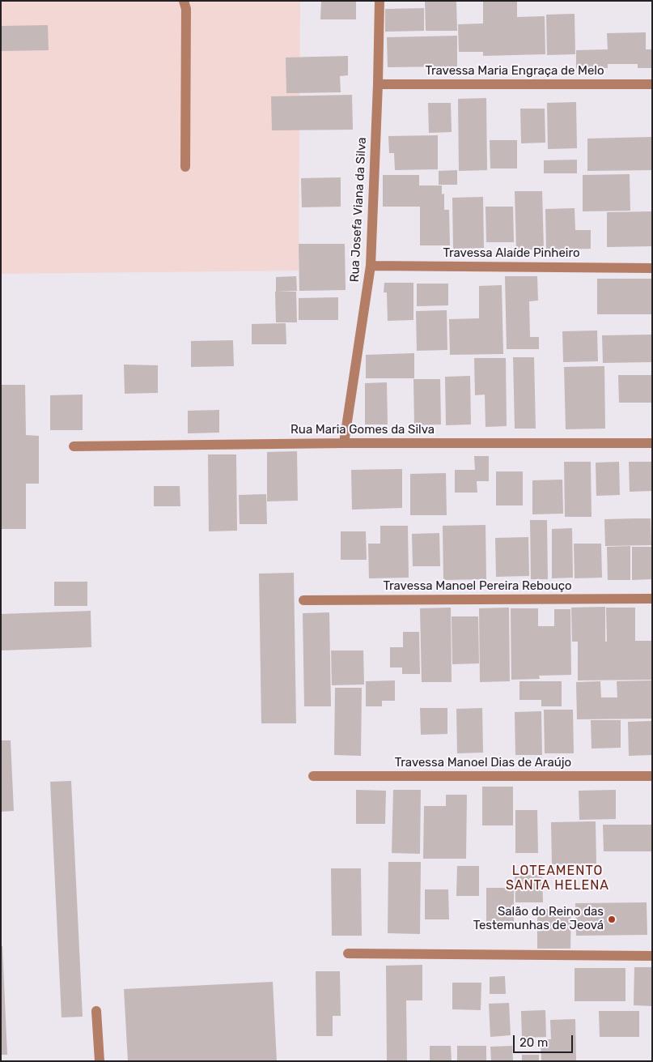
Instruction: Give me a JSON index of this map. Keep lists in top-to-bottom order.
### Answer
{
  "streets": {
    "street": [
      "Travessa Maria Engraça de Melo",
      "Rua Josefa Viana da Silva",
      "Travessa Alaíde Pinheiro",
      "Rua Maria Gomes da Silva",
      "Travessa Manoel Pereira Rebouço",
      "Travessa Manoel Dias de Araújo"
    ]
  },
  "crossings": [
    ["Travessa Maria Engraça de Melo", "Rua Josefa Viana da Silva"],
    ["Rua Josefa Viana da Silva", "Travessa Alaíde Pinheiro"],
    ["Rua Josefa Viana da Silva", "Rua Maria Gomes da Silva"]
  ],
  "districts": ["LOTEAMENTO SANTA HELENA"],
  "places": ["Salão do Reino das Testemunhas de Jeová"],
  "scale_bar": "20 m"
}
